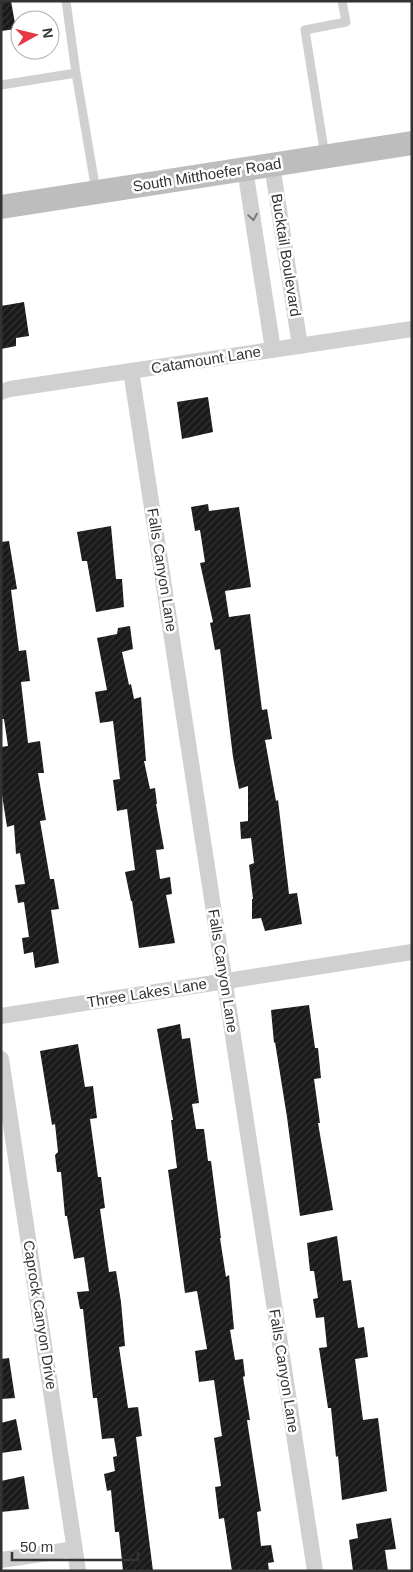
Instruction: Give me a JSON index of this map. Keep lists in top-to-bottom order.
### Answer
{
  "streets": {
    "main road": ["South Mitthoefer Road"],
    "street": [
      "Bucktail Boulevard",
      "Catamount Lane",
      "Falls Canyon Lane",
      "Three Lakes Lane",
      "Caprock Canyon Drive"
    ]
  },
  "crossings": [
    ["South Mitthoefer Road", "Bucktail Boulevard"],
    ["Bucktail Boulevard", "Catamount Lane"],
    ["Catamount Lane", "Falls Canyon Lane"],
    ["Falls Canyon Lane", "Three Lakes Lane"]
  ],
  "scale_bar": "50 m",
  "north": "right"
}
